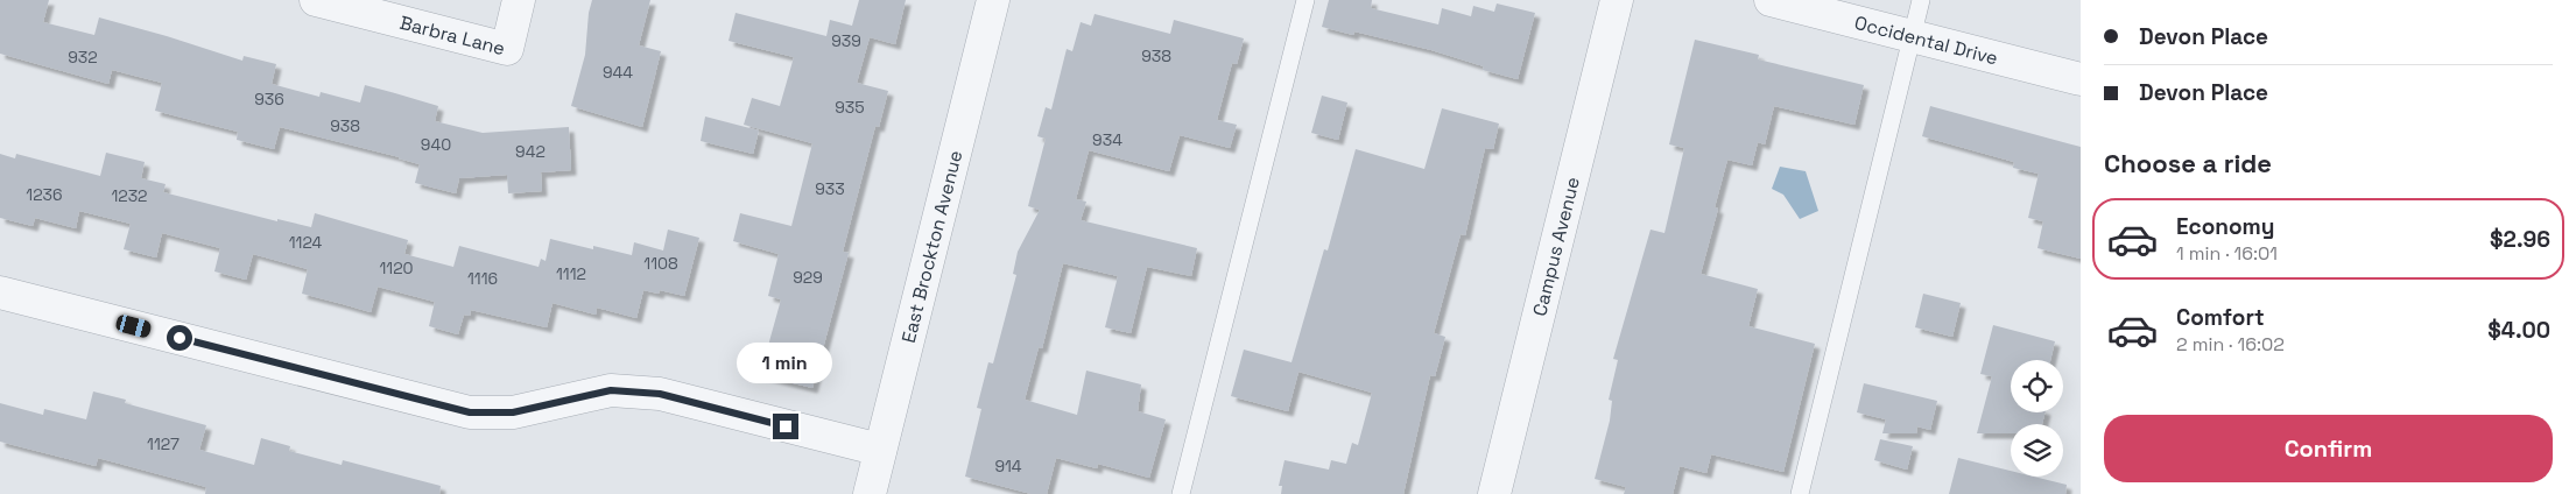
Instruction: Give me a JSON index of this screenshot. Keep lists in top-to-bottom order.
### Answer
{
  "streets": {
    "street": [
      "Barbra Lane",
      "Occidental Drive",
      "East Brockton Avenue",
      "Campus Avenue"
    ]
  },
  "house_numbers": [
    "939",
    "938",
    "932",
    "944",
    "936",
    "935",
    "938",
    "934",
    "940",
    "942",
    "933",
    "1236",
    "1232",
    "1124",
    "1108",
    "1120",
    "1112",
    "929",
    "1116",
    "1127",
    "914"
  ],
  "page": {
    "banner": ["Devon Place", "Devon Place"],
    "heading": "Choose a ride",
    "list": [
      {
        "name": "Economy",
        "note": "1 min · 16:01",
        "value": "$2.96"
      },
      {
        "name": "Comfort",
        "note": "2 min · 16:02",
        "value": "$4.00"
      }
    ],
    "bubble": "1 min",
    "buttons": "Confirm"
  }
}
